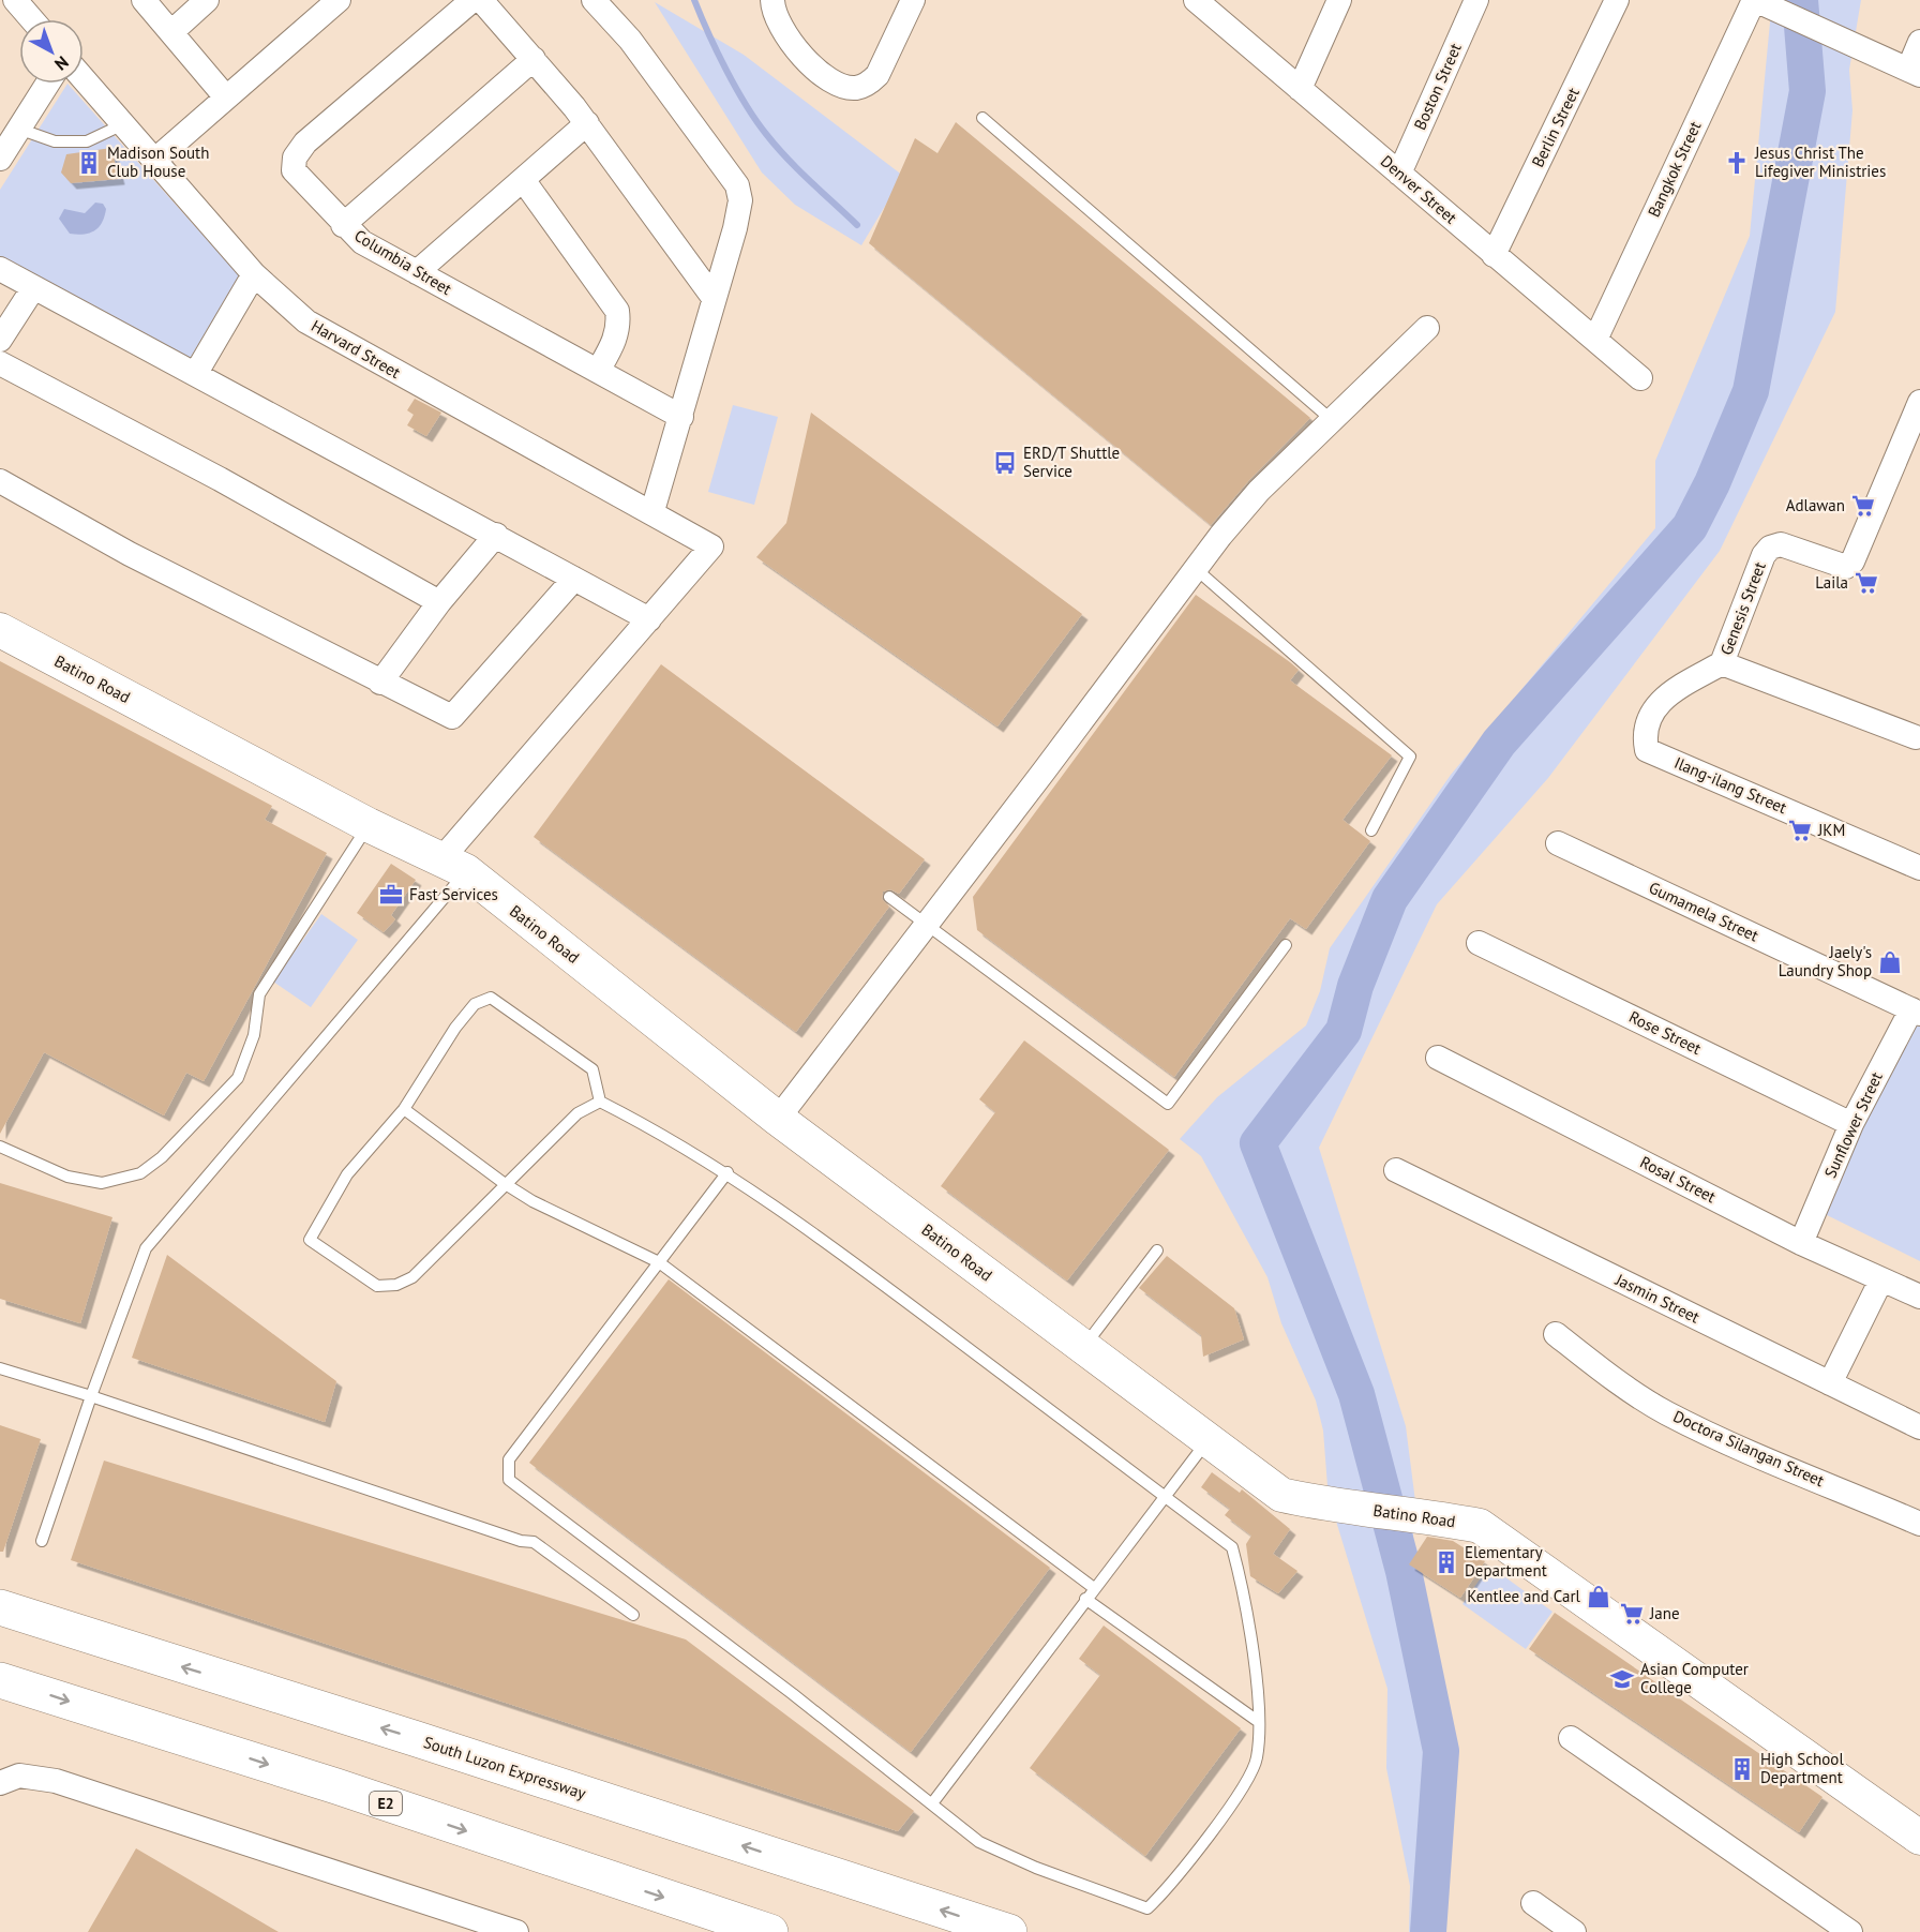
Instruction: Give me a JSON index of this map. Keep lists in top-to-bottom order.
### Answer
{
  "streets": {
    "highway": ["South Luzon Expressway", "E2"],
    "main road": ["Batino Road"],
    "street": [
      "Boston Street",
      "Berlin Street",
      "Bangkok Street",
      "Denver Street",
      "Columbia Street",
      "Harvard Street",
      "Genesis Street",
      "Ilang-ilang Street",
      "Gumamela Street",
      "Rose Street",
      "Sunflower Street",
      "Rosal Street",
      "Jasmin Street",
      "Doctora Silangan Street"
    ]
  },
  "crossings": [
    ["Boston Street", "Denver Street"],
    ["Berlin Street", "Denver Street"],
    ["Bangkok Street", "Denver Street"],
    ["Genesis Street", "Ilang-ilang Street"],
    ["Gumamela Street", "Sunflower Street"],
    ["Rose Street", "Sunflower Street"],
    ["Sunflower Street", "Rosal Street"]
  ],
  "places": {
    "building": ["Madison South Club House", "Elementary Department", "High School Department"],
    "church": ["Jesus Christ The Lifegiver Ministries"],
    "bus stop": ["ERD/T Shuttle Service"],
    "supermarket": [
      "Adlawan",
      "Laila",
      "JKM",
      "Jane"
    ],
    "office": ["Fast Services"],
    "shop": ["Jaely's Laundry Shop", "Kentlee and Carl"],
    "school or university": ["Asian Computer College"]
  },
  "north": "bottom right"
}
